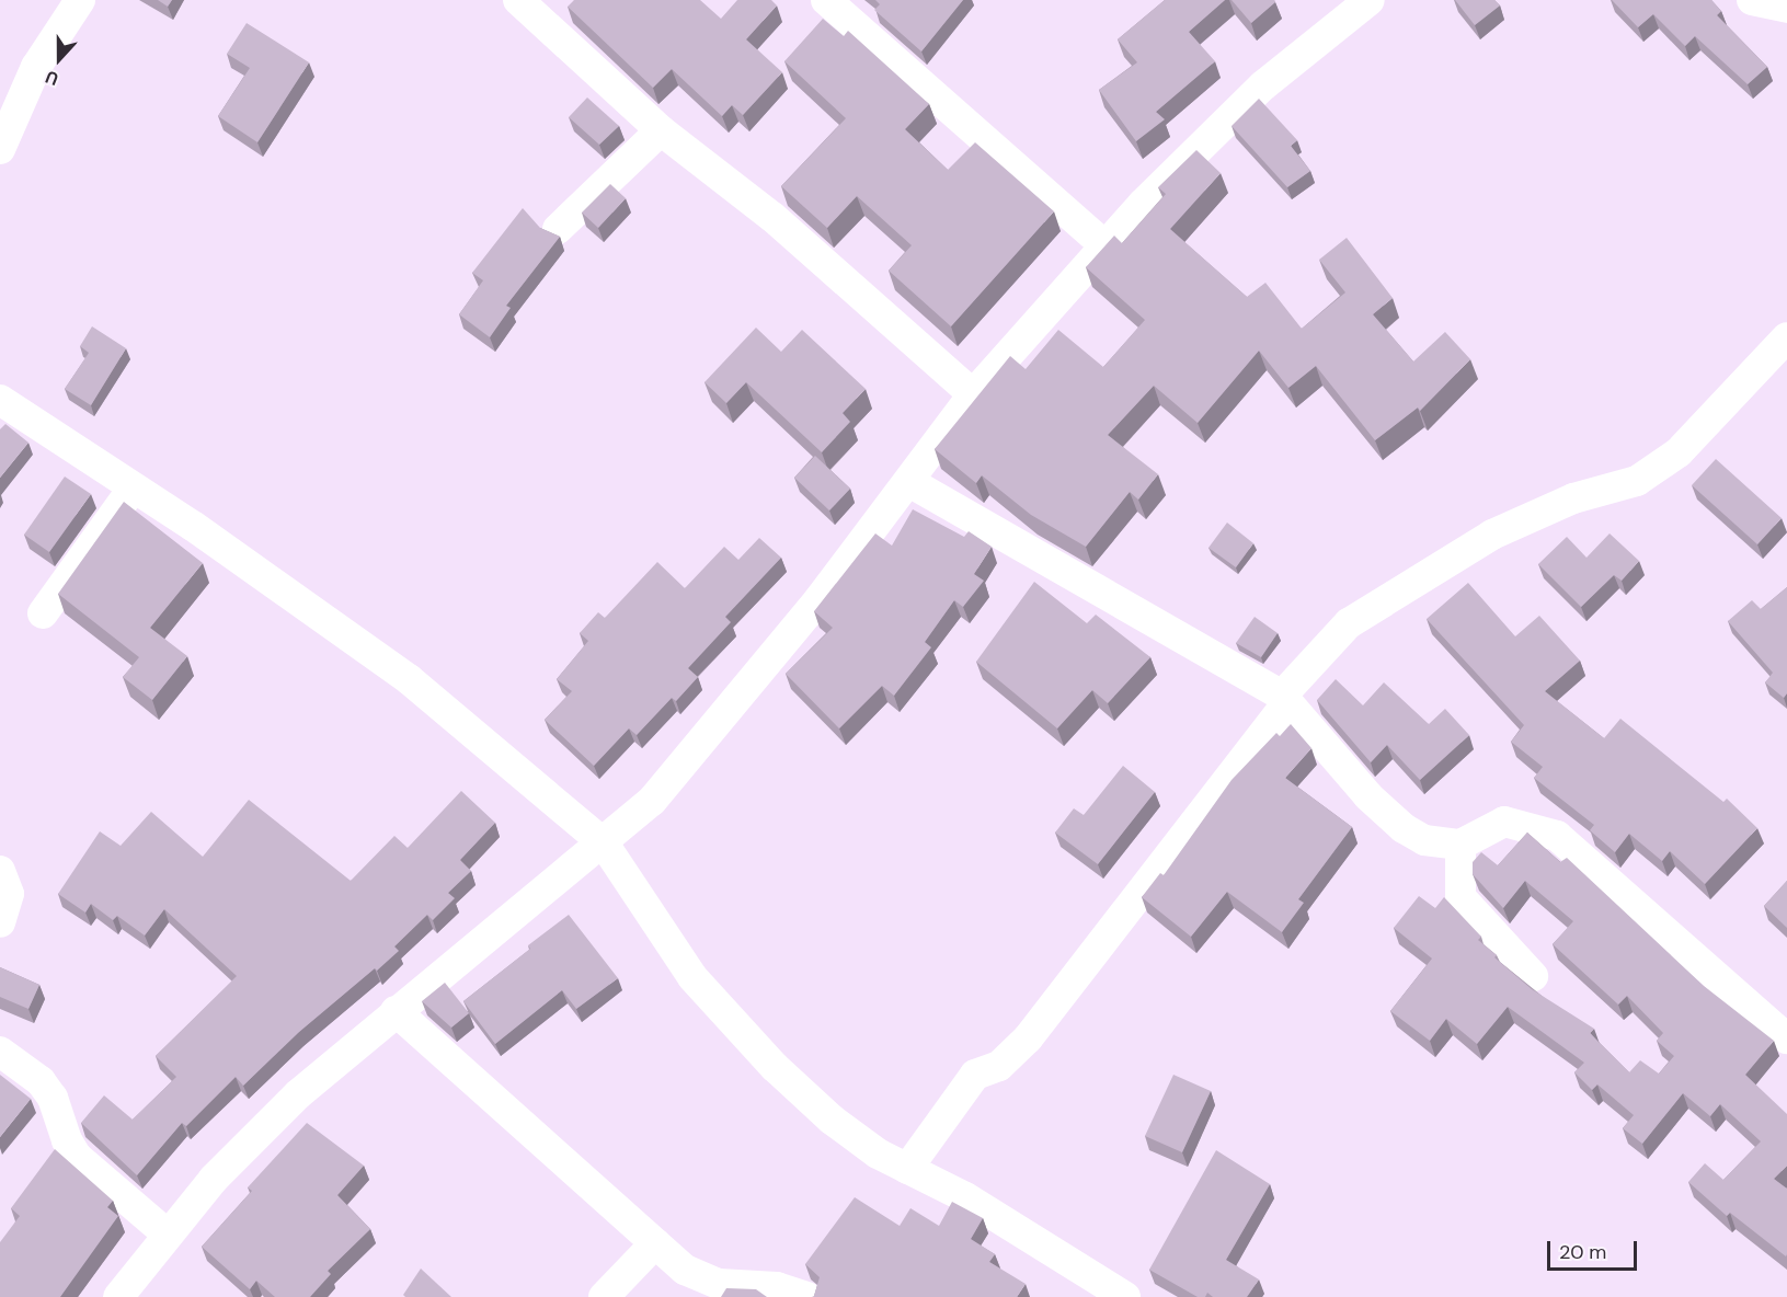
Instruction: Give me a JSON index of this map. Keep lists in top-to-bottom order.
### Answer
{
  "scale_bar": "20 m",
  "north": "bottom"
}
